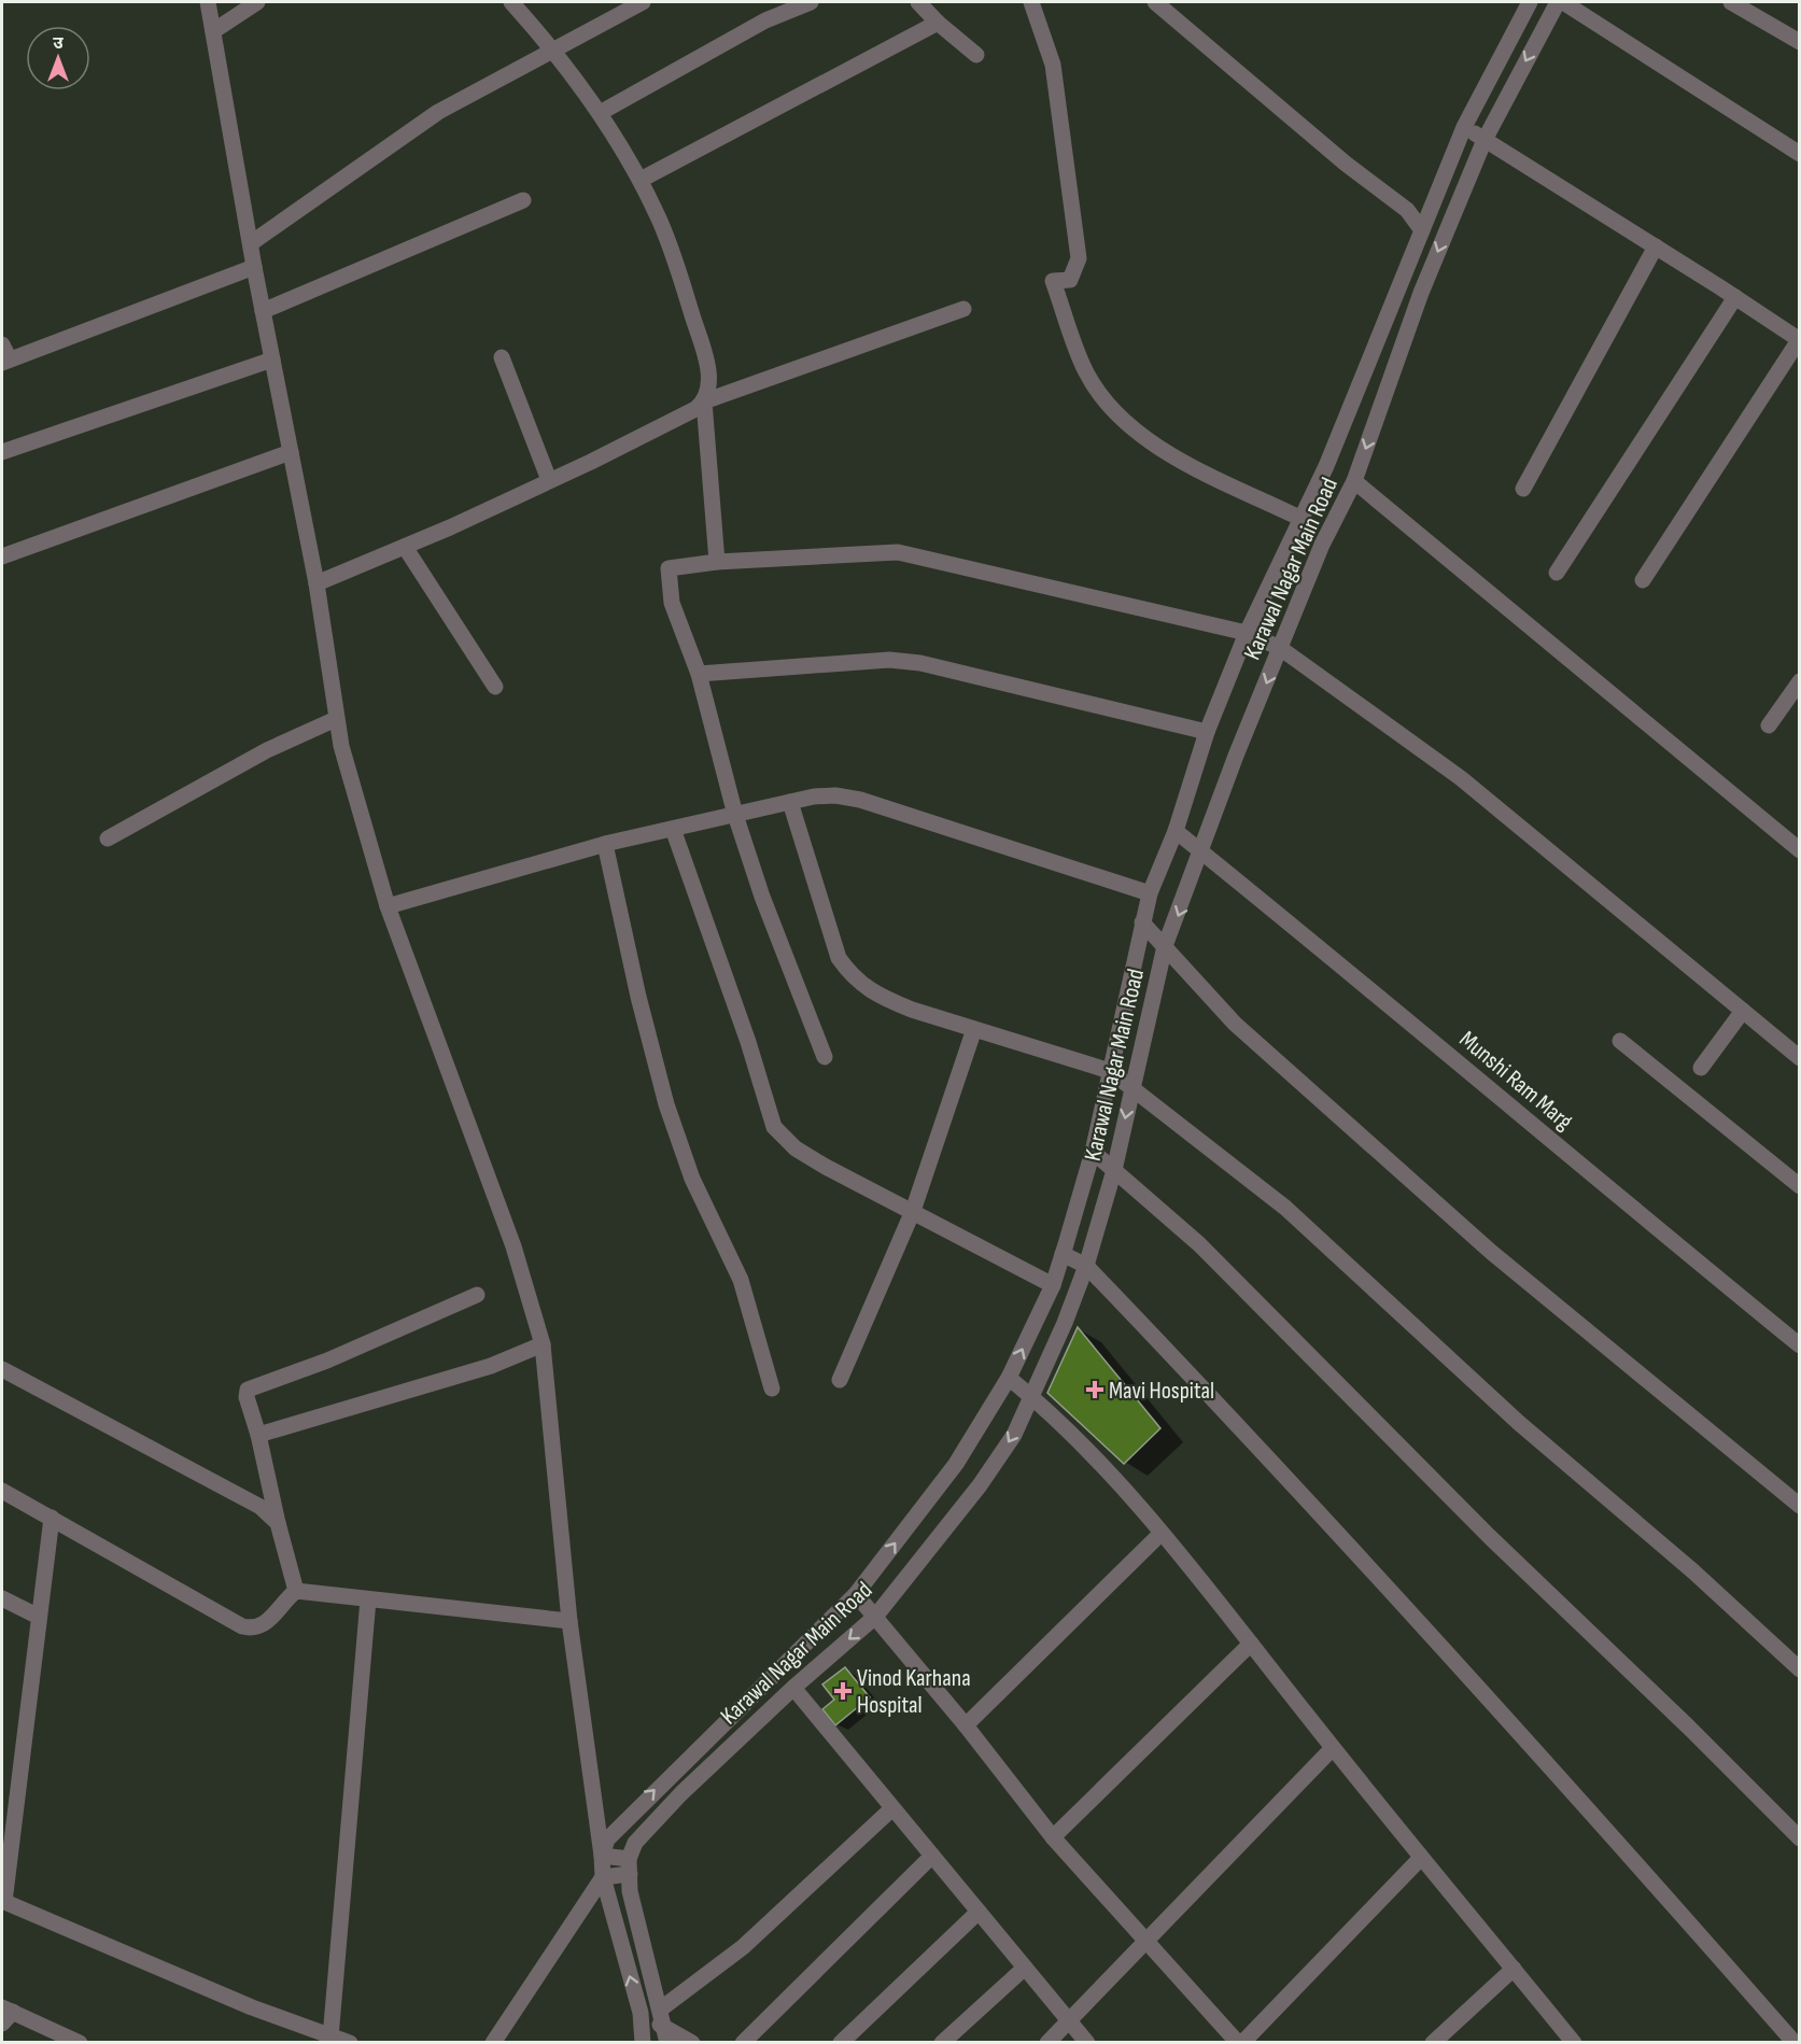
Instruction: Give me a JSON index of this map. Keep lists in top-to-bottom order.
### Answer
{
  "streets": {
    "street": ["Karawal Nagar Main Road", "Munshi Ram Marg"]
  },
  "crossings": [
    ["Karawal Nagar Main Road", "Munshi Ram Marg"]
  ],
  "places": {
    "health": ["Mavi Hospital", "Vinod Karhana Hospital"]
  },
  "north": "top"
}
